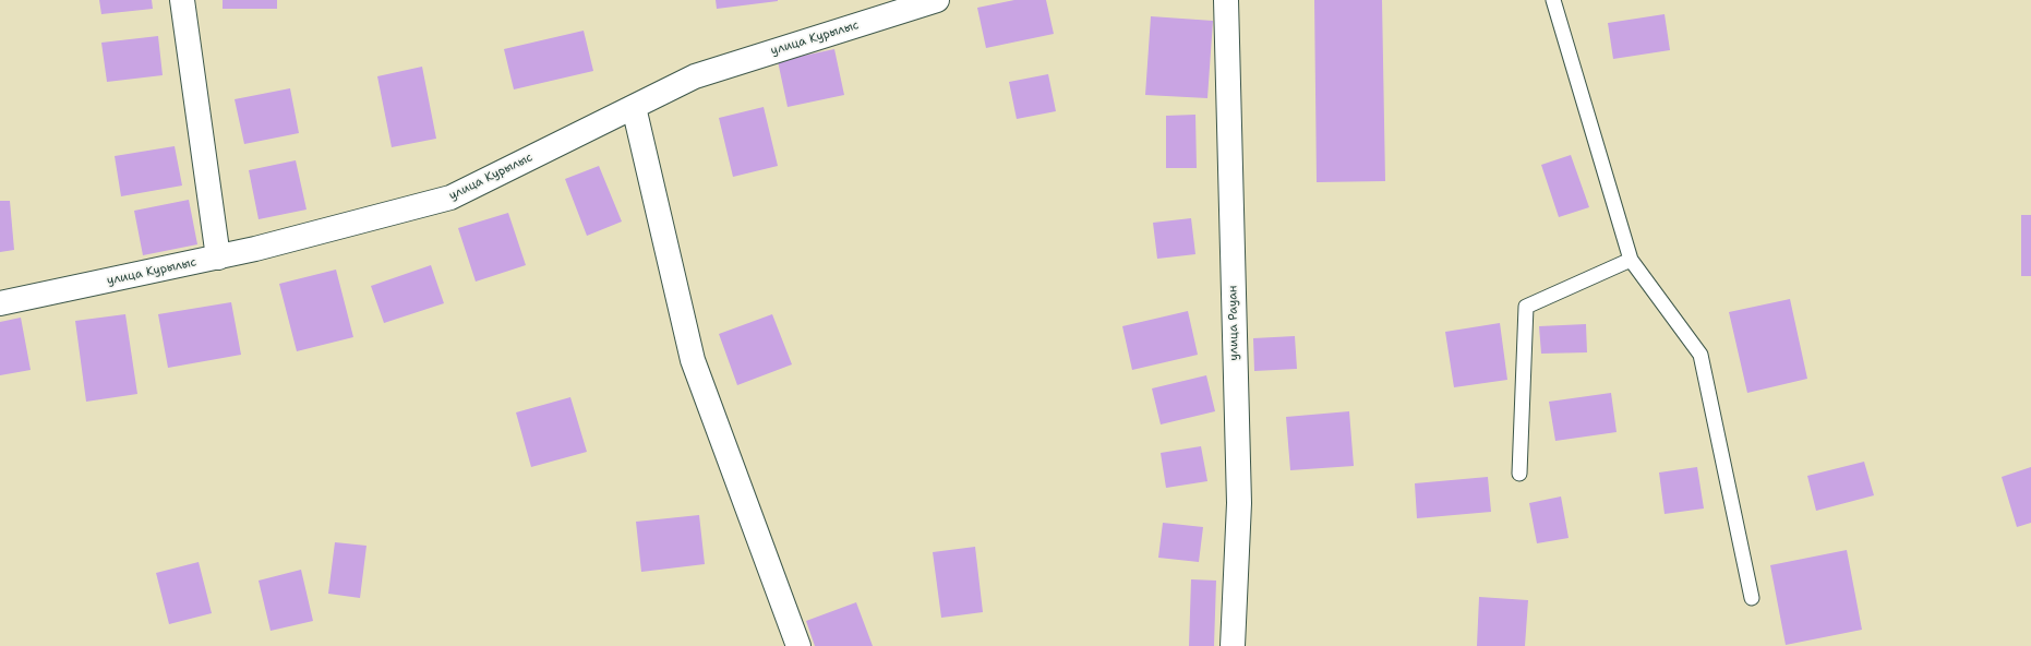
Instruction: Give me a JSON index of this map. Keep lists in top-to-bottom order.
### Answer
{
  "streets": {
    "street": ["улица Курылыс", "улица Рауан"]
  }
}
